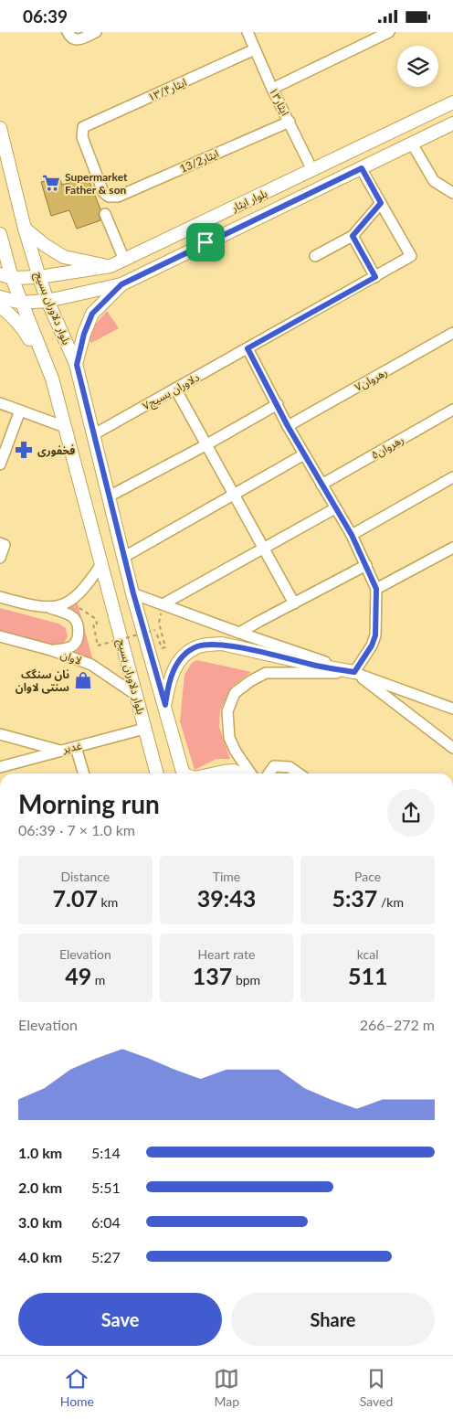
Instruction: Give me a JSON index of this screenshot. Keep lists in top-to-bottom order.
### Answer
{
  "streets": {
    "main road": ["بلوار ایثار", "بلوار دلاوران بسیج"],
    "street": [
      "ایثار۱۳/۴",
      "ایثار۱۳",
      "ایثار13/2",
      "رهروان۷",
      "دلاوران بسیج۷",
      "رهروان۵",
      "لاوان",
      "غدیر"
    ]
  },
  "crossings": [
    ["ایثار۱۳/۴", "ایثار۱۳"],
    ["ایثار۱۳/۴", "ایثار13/2"],
    ["ایثار۱۳", "ایثار13/2"],
    ["ایثار۱۳", "بلوار ایثار"],
    ["بلوار ایثار", "بلوار دلاوران بسیج"],
    ["بلوار دلاوران بسیج", "دلاوران بسیج۷"],
    ["بلوار دلاوران بسیج", "لاوان"],
    ["بلوار دلاوران بسیج", "غدیر"]
  ],
  "places": {
    "supermarket": ["Supermarket Father & son"],
    "pharmacy": ["فخفوری"],
    "shop": ["نان سنگک سنتی لاوان"]
  },
  "page": {
    "status": "06:39",
    "heading": ["Morning run", "06:39 · 7 × 1.0 km"],
    "stats": [
      ["Distance", "7.07 km"],
      ["Time", "39:43"],
      ["Pace", "5:37 /km"],
      ["Elevation", "49 m"],
      ["Heart rate", "137 bpm"],
      ["kcal", "511"]
    ],
    "chart": ["Elevation", "266–272 m"],
    "list": [
      {
        "name": "1.0 km",
        "note": "5:14"
      },
      {
        "name": "2.0 km",
        "note": "5:51"
      },
      {
        "name": "3.0 km",
        "note": "6:04"
      },
      {
        "name": "4.0 km",
        "note": "5:27"
      }
    ],
    "buttons": ["Save", "Share"],
    "tabs": ["Home", "Map", "Saved"]
  }
}
